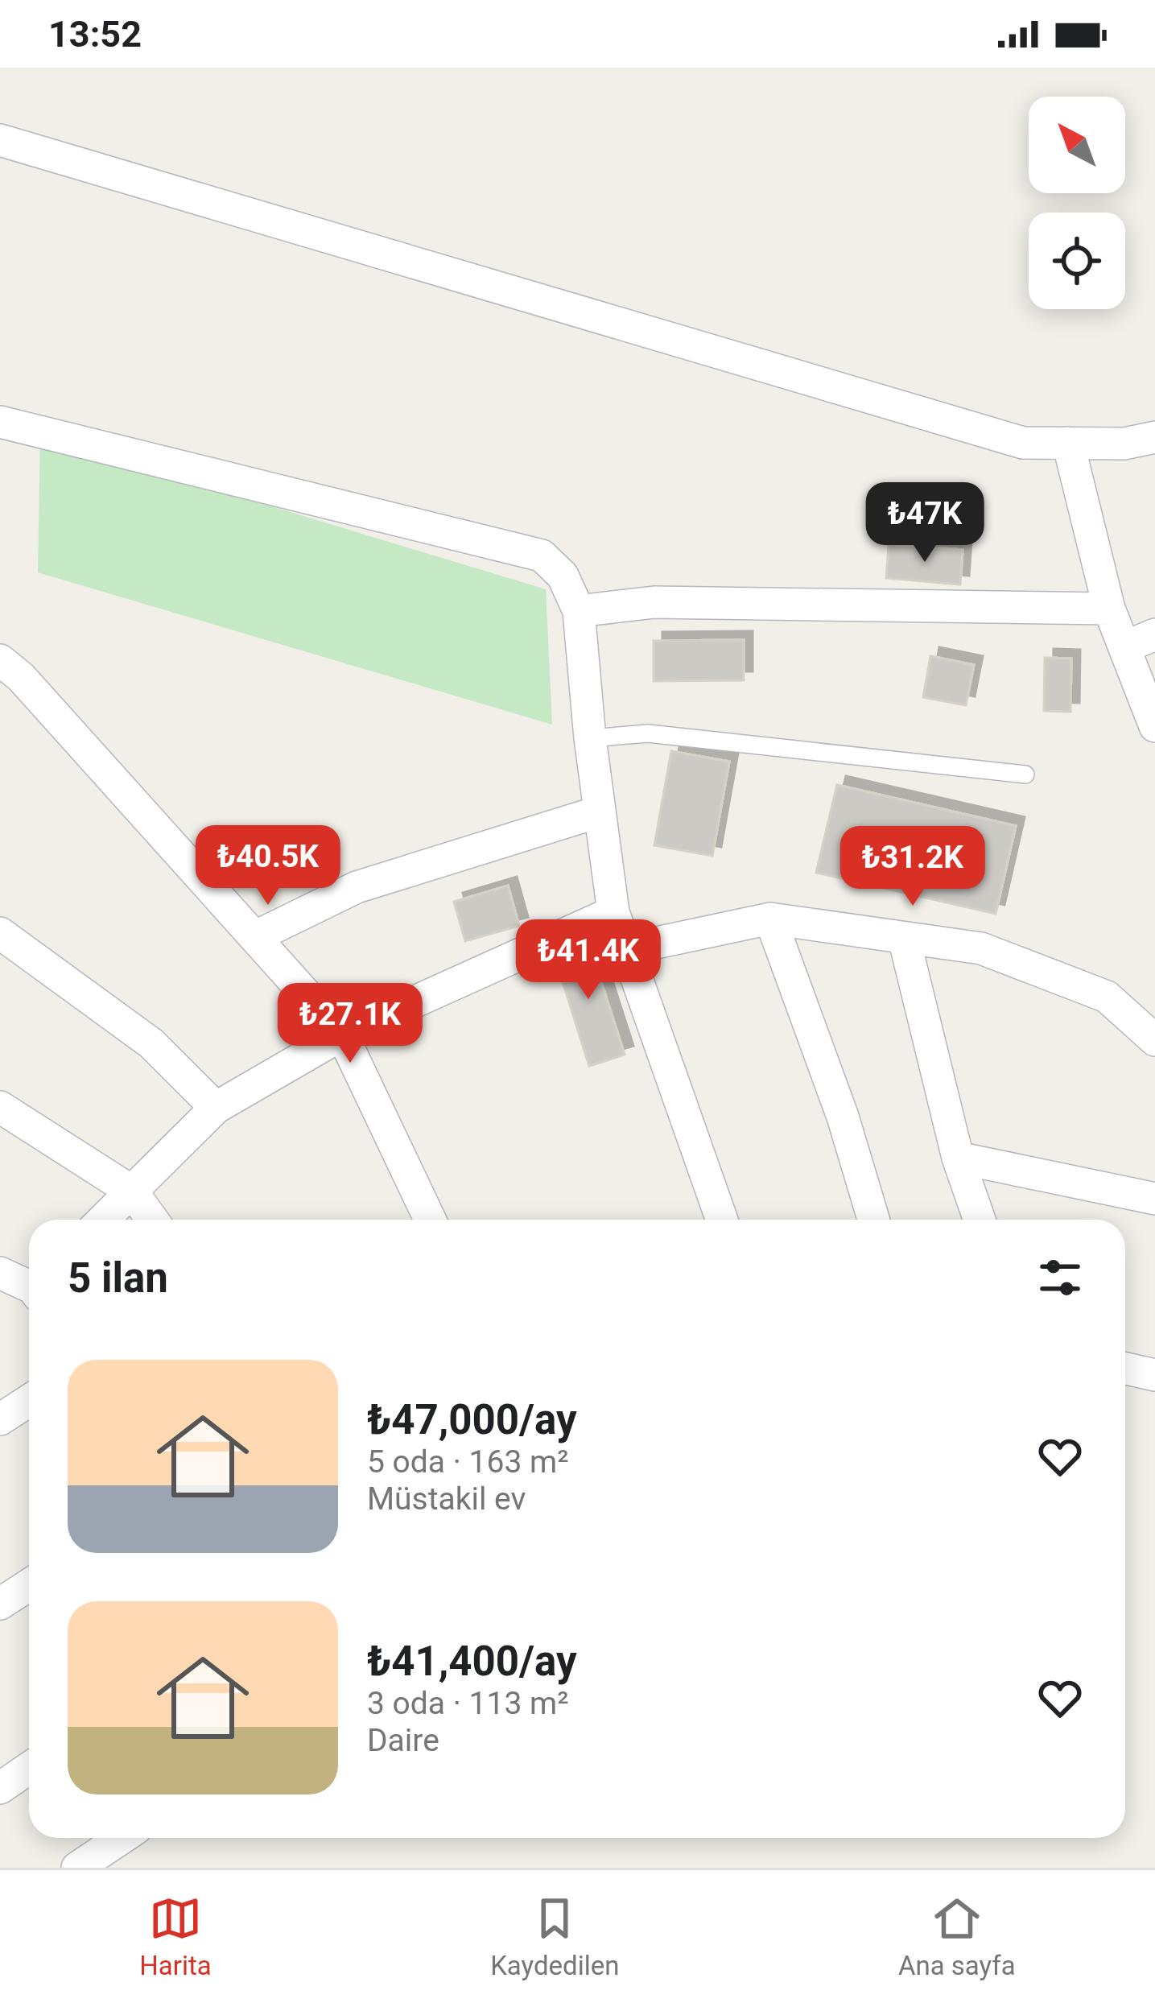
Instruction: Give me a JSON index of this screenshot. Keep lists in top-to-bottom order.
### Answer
{
  "north": "top left",
  "page": {
    "status": "13:52",
    "price": [
      "₺47K",
      "₺40.5K",
      "₺31.2K",
      "₺41.4K",
      "₺27.1K"
    ],
    "heading": "5 ilan",
    "list": [
      {
        "name": "₺47,000/ay",
        "note": "5 oda · 163 m² · Müstakil ev"
      },
      {
        "name": "₺41,400/ay",
        "note": "3 oda · 113 m² · Daire"
      }
    ],
    "tabs": ["Harita", "Kaydedilen", "Ana sayfa"]
  }
}
